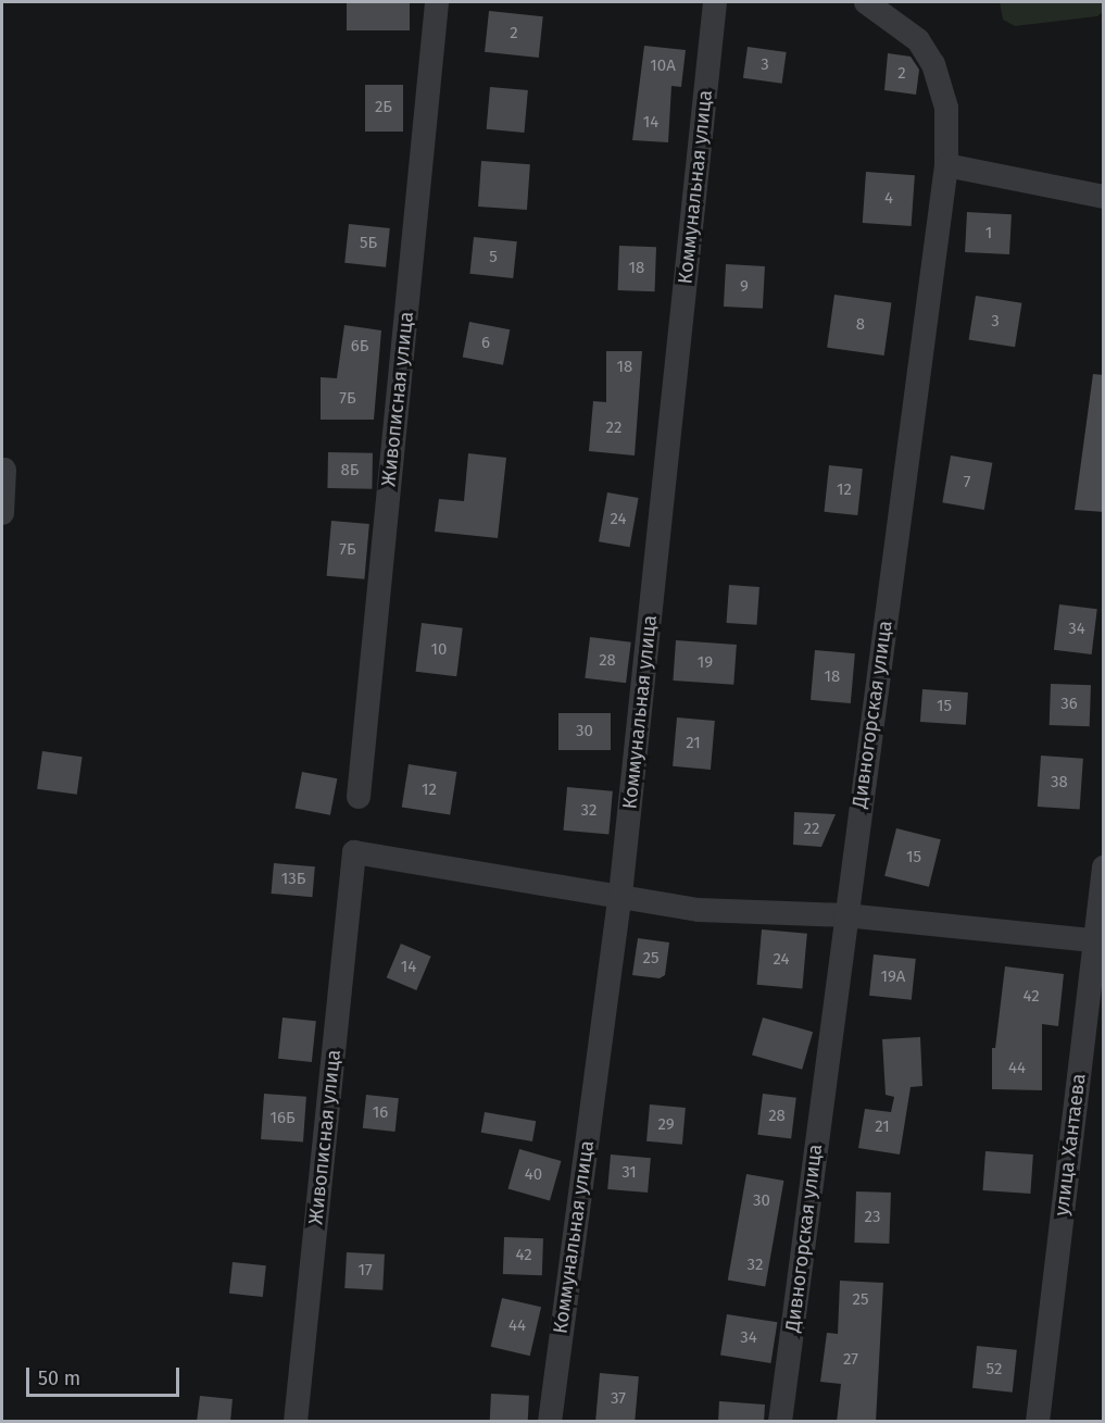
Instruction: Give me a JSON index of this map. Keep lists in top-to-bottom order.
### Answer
{
  "streets": {
    "street": [
      "Коммунальная улица",
      "Живописная улица",
      "Дивногорская улица",
      "улица Хантаева"
    ]
  },
  "crossings": [
    ["Коммунальная улица", "Живописная улица"]
  ],
  "house_numbers": [
    "2",
    "3",
    "10А",
    "2",
    "2Б",
    "14",
    "4",
    "1",
    "5Б",
    "5",
    "18",
    "9",
    "3",
    "8",
    "6",
    "6Б",
    "18",
    "7Б",
    "22",
    "8Б",
    "7",
    "12",
    "24",
    "7Б",
    "34",
    "10",
    "28",
    "19",
    "18",
    "36",
    "15",
    "30",
    "21",
    "38",
    "12",
    "32",
    "22",
    "15",
    "13Б",
    "25",
    "24",
    "14",
    "19А",
    "42",
    "44",
    "16",
    "28",
    "16Б",
    "29",
    "21",
    "31",
    "40",
    "30",
    "23",
    "42",
    "32",
    "17",
    "25",
    "44",
    "34",
    "27",
    "52",
    "37"
  ],
  "scale_bar": "50 m"
}
